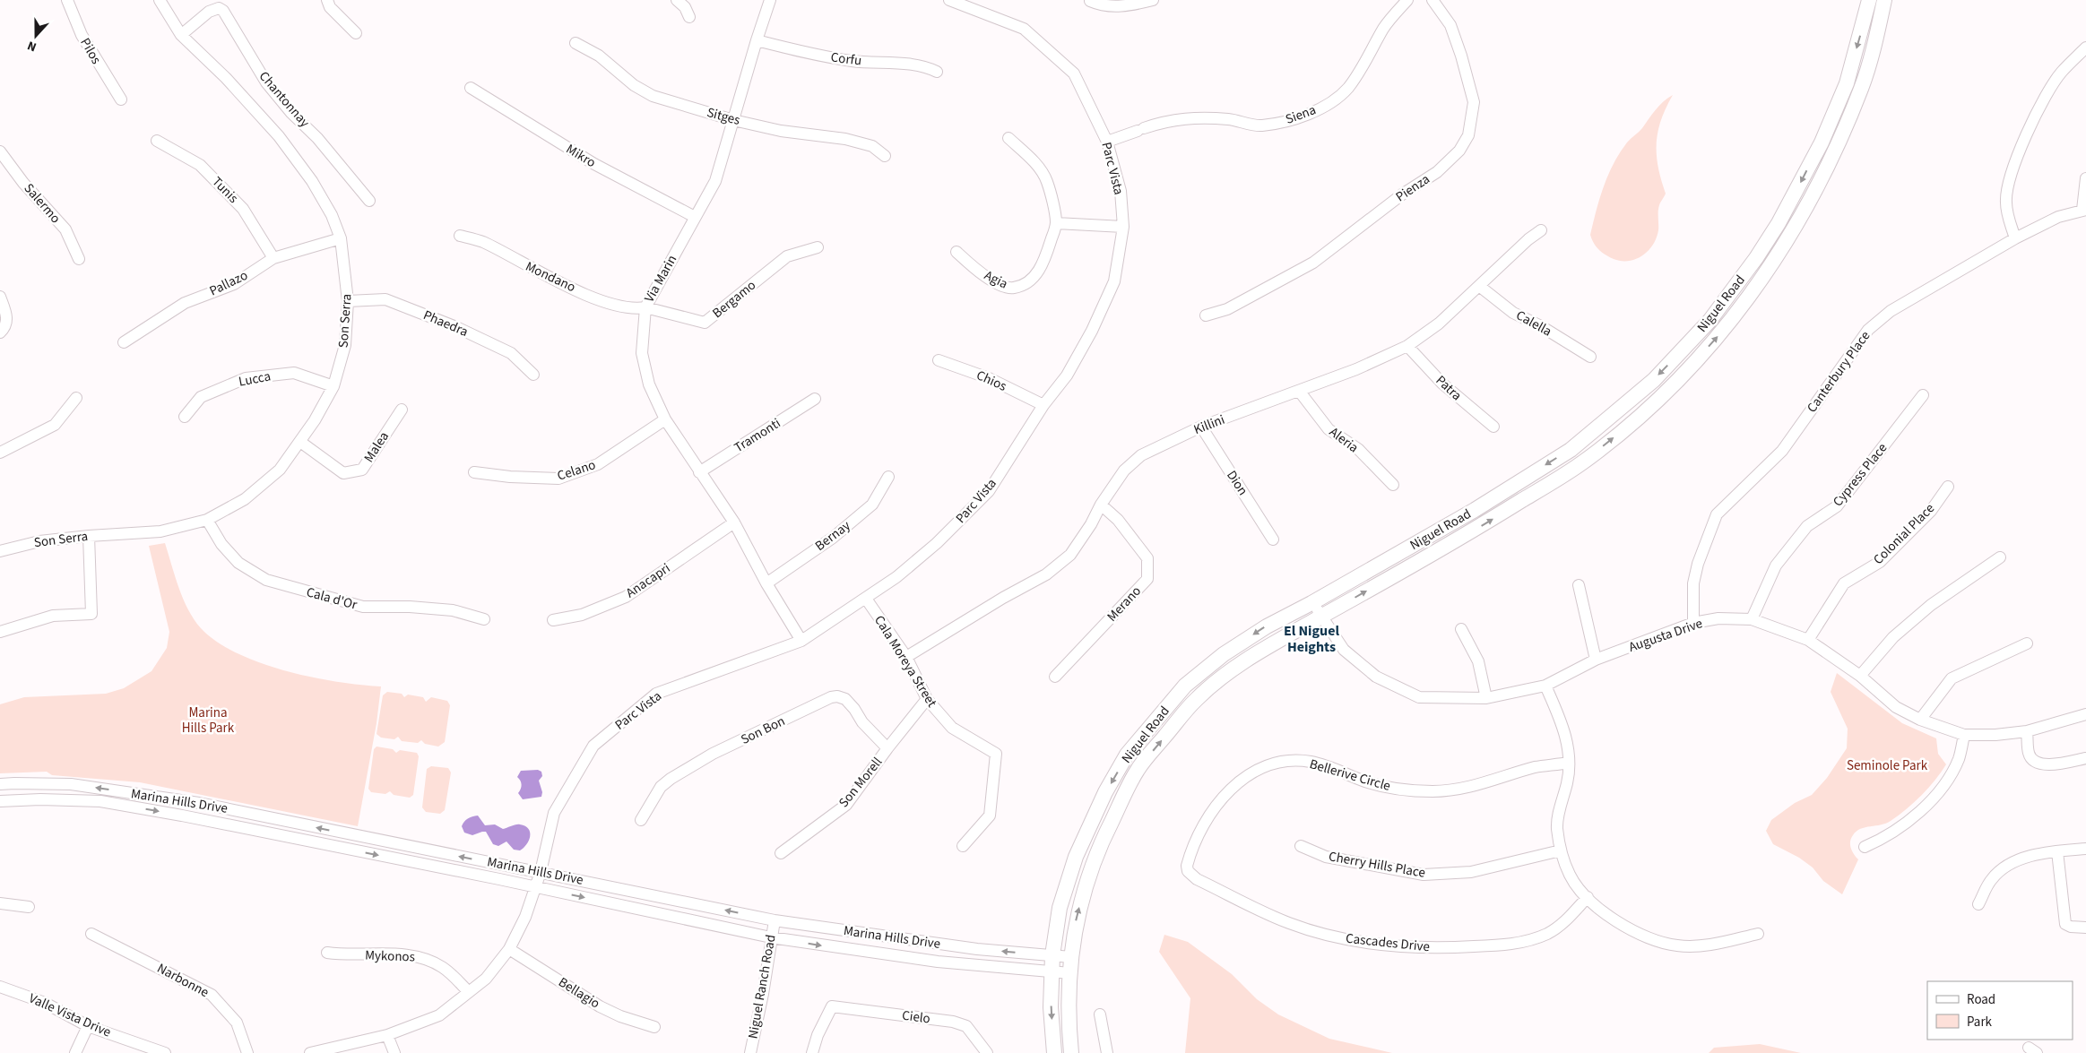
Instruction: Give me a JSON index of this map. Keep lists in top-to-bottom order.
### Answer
{
  "streets": {
    "main road": ["Niguel Road"],
    "street": [
      "Pilos",
      "Corfu",
      "Chantonnay",
      "Siena",
      "Sitges",
      "Mikro",
      "Parc Vista",
      "Pienza",
      "Tunis",
      "Salermo",
      "Mondano",
      "Via Marin",
      "Agia",
      "Pallazo",
      "Bergamo",
      "Son Serra",
      "Phaedra",
      "Calella",
      "Canterbury Place",
      "Lucca",
      "Chios",
      "Patra",
      "Killini",
      "Tramonti",
      "Aleria",
      "Malea",
      "Celano",
      "Cypress Place",
      "Dion",
      "Colonial Place",
      "Bernay",
      "Anacapri",
      "Cala d'Or",
      "Merano",
      "Augusta Drive",
      "Cala Moreya Street",
      "Son Bon",
      "Bellerive Circle",
      "Son Morell",
      "Marina Hills Drive",
      "Cherry Hills Place",
      "Cascades Drive",
      "Mykonos",
      "Narbonne",
      "Niguel Ranch Road",
      "Bellagio",
      "Valle Vista Drive",
      "Cielo"
    ]
  },
  "crossings": [
    ["Corfu", "Via Marin"],
    ["Chantonnay", "Son Serra"],
    ["Siena", "Parc Vista"],
    ["Sitges", "Via Marin"],
    ["Mikro", "Via Marin"],
    ["Parc Vista", "Via Marin"],
    ["Parc Vista", "Chios"],
    ["Parc Vista", "Cala Moreya Street"],
    ["Parc Vista", "Marina Hills Drive"],
    ["Tunis", "Pallazo"],
    ["Mondano", "Via Marin"],
    ["Mondano", "Bergamo"],
    ["Via Marin", "Bergamo"],
    ["Via Marin", "Tramonti"],
    ["Via Marin", "Celano"],
    ["Via Marin", "Bernay"],
    ["Via Marin", "Anacapri"],
    ["Pallazo", "Son Serra"],
    ["Niguel Road", "Augusta Drive"],
    ["Niguel Road", "Marina Hills Drive"],
    ["Son Serra", "Phaedra"],
    ["Son Serra", "Lucca"],
    ["Son Serra", "Malea"],
    ["Son Serra", "Cala d'Or"],
    ["Calella", "Killini"],
    ["Canterbury Place", "Augusta Drive"],
    ["Patra", "Killini"],
    ["Killini", "Aleria"],
    ["Killini", "Dion"],
    ["Killini", "Merano"],
    ["Killini", "Cala Moreya Street"],
    ["Cypress Place", "Augusta Drive"],
    ["Colonial Place", "Augusta Drive"],
    ["Cala Moreya Street", "Son Morell"],
    ["Son Bon", "Son Morell"],
    ["Bellerive Circle", "Cascades Drive"],
    ["Marina Hills Drive", "Niguel Ranch Road"]
  ],
  "districts": ["El Niguel Heights"],
  "parks": ["Marina Hills Park", "Seminole Park"],
  "legend": ["Road", "Park"],
  "north": "bottom"
}
